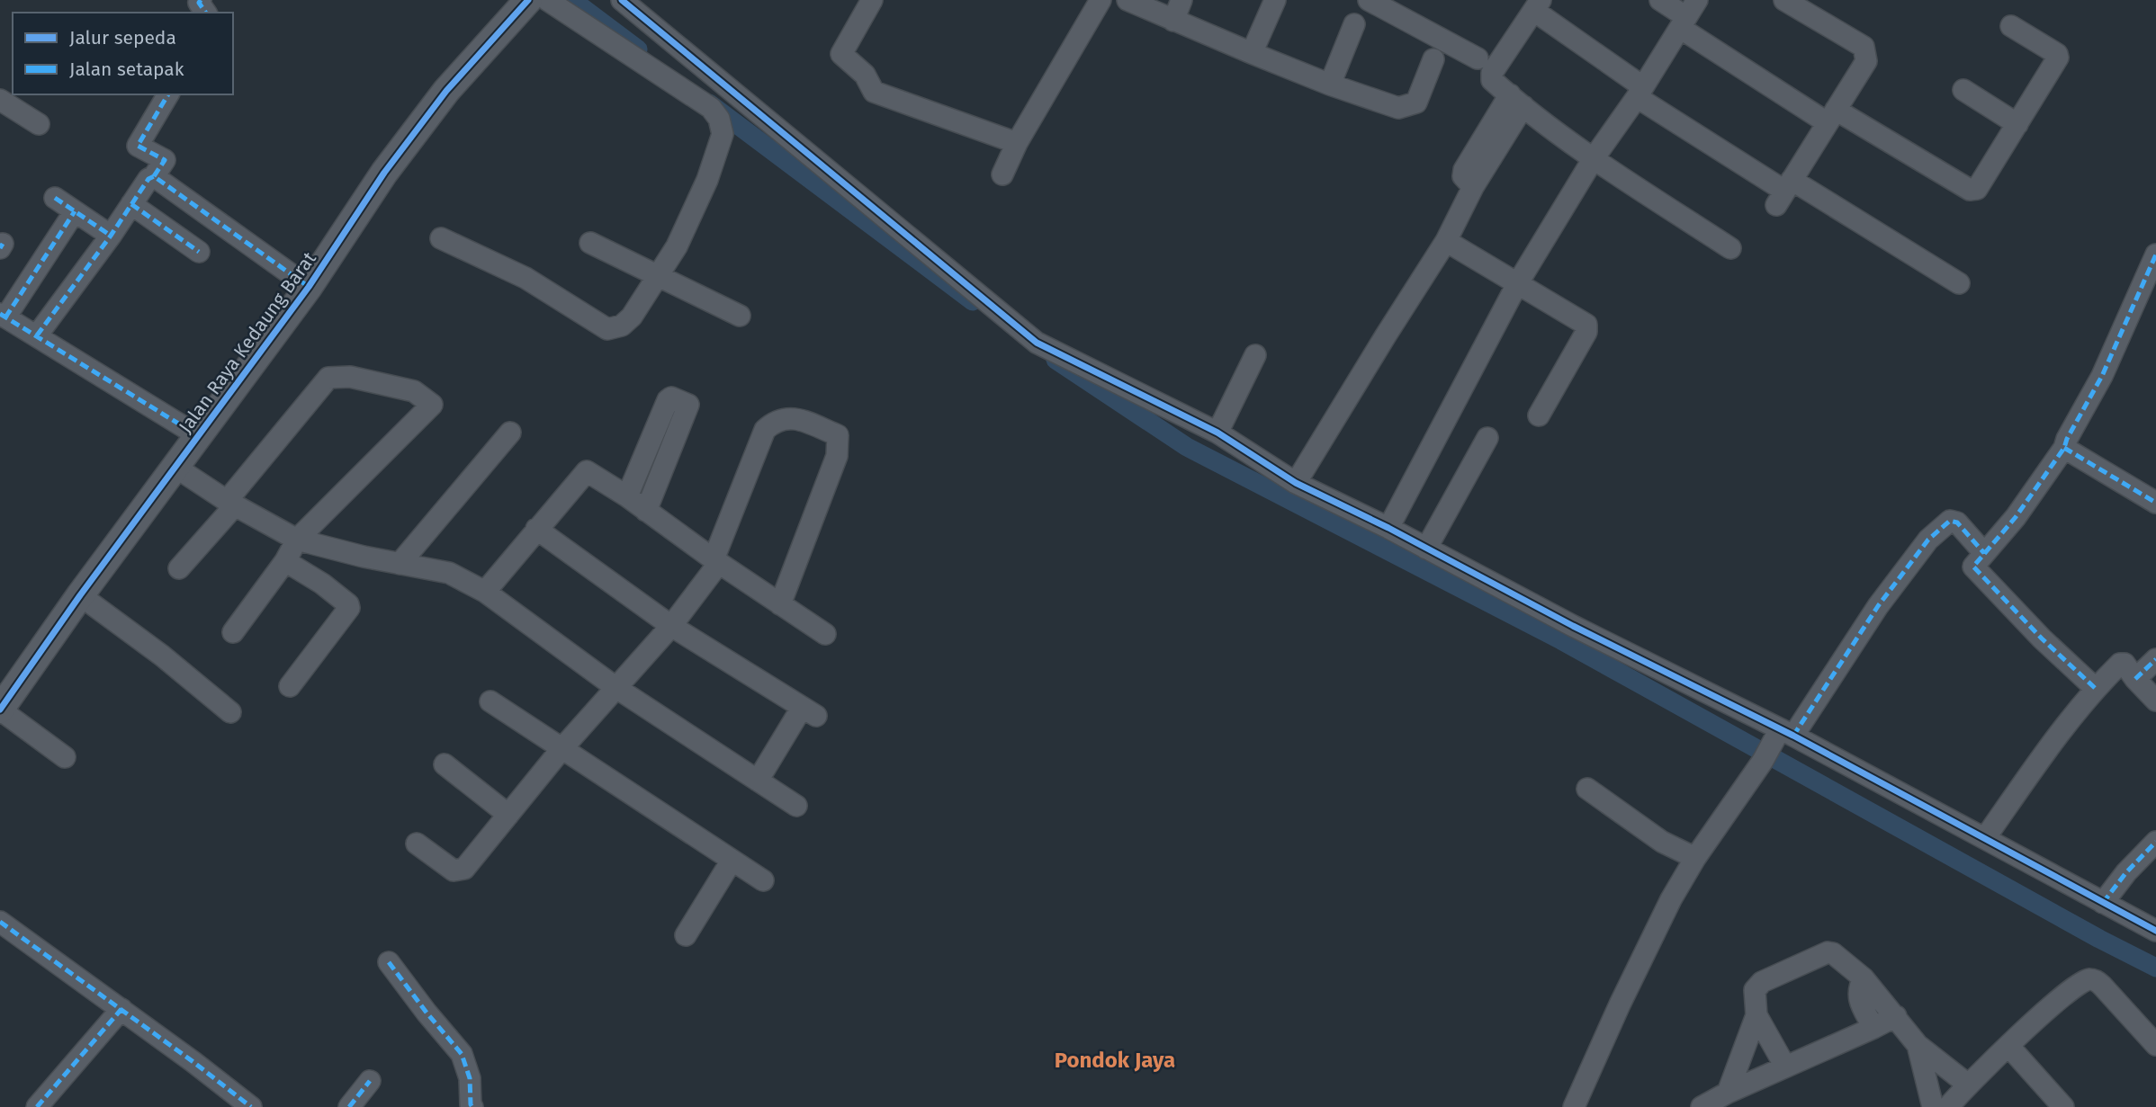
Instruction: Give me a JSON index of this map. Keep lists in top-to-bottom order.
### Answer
{
  "streets": {
    "street": ["Jalan Raya Kedaung Barat"]
  },
  "districts": ["Pondok Jaya"],
  "legend": ["Jalur sepeda", "Jalan setapak"]
}
